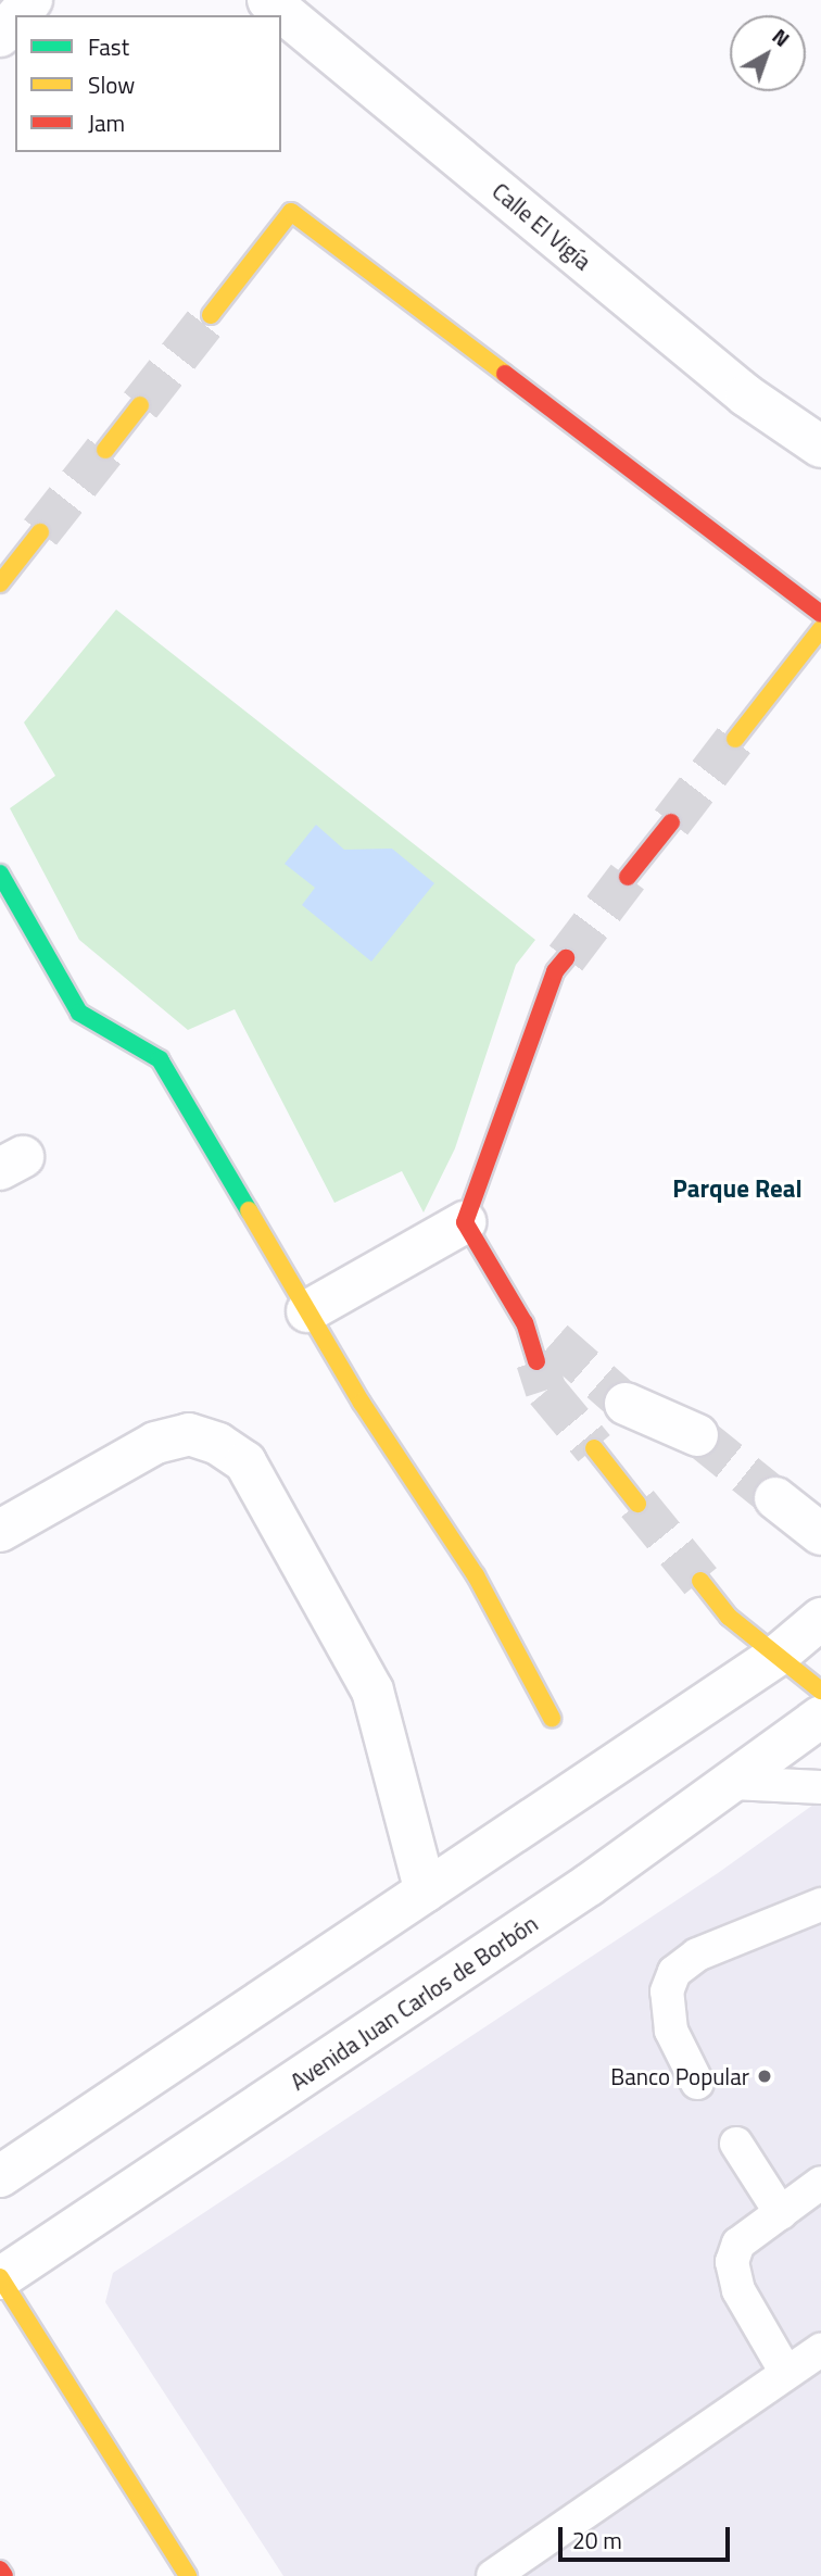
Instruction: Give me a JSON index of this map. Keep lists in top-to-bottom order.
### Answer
{
  "streets": {
    "street": ["Calle El Vigía", "Avenida Juan Carlos de Borbón"]
  },
  "districts": ["Parque Real"],
  "places": ["Banco Popular"],
  "legend": ["Fast", "Slow", "Jam"],
  "scale_bar": "20 m",
  "north": "top right"
}
